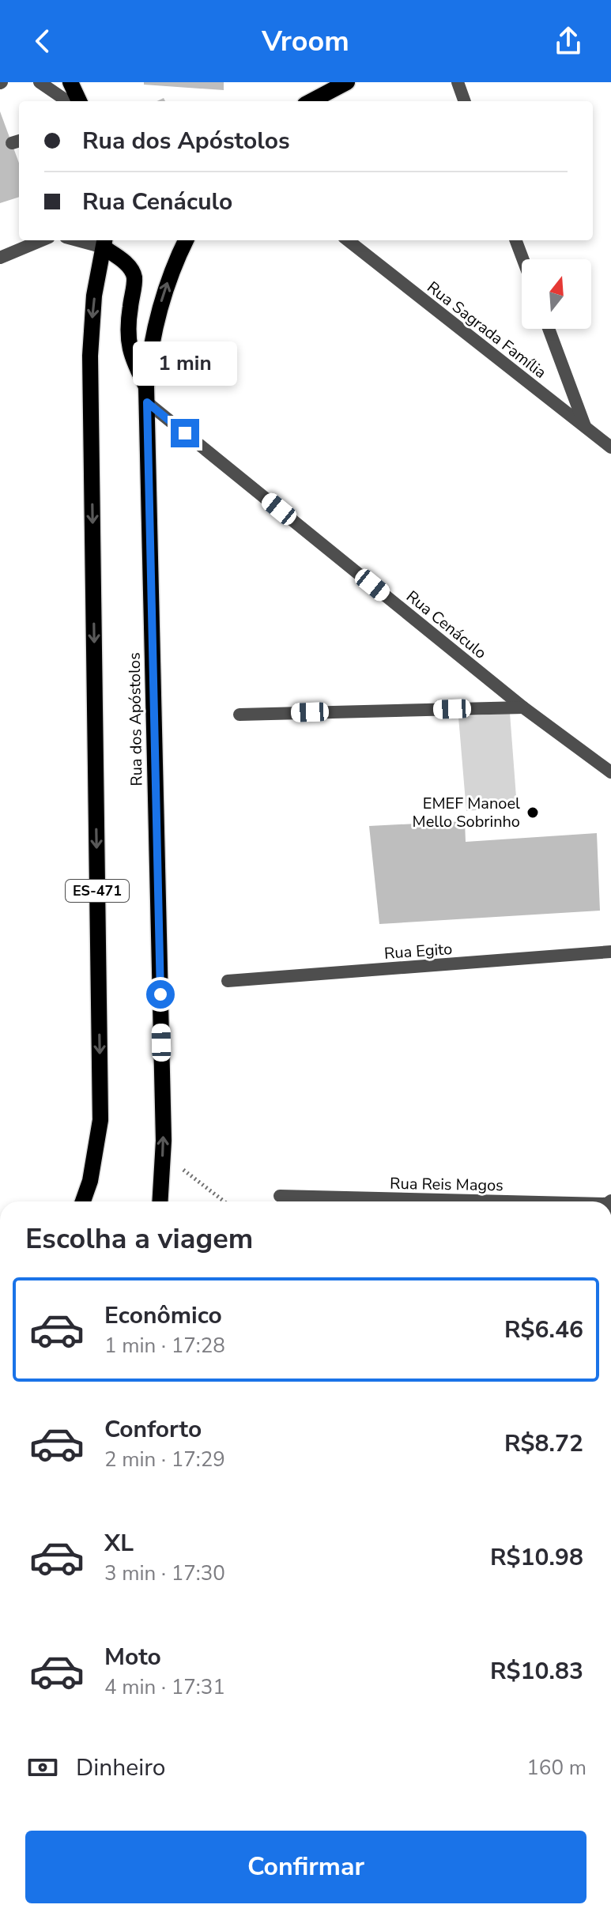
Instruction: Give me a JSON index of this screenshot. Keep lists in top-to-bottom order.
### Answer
{
  "streets": {
    "main road": ["Rua dos Apóstolos", "ES-471"],
    "street": [
      "Rua Sagrada Família",
      "Rua Cenáculo",
      "Rua Egito",
      "Rua Reis Magos"
    ]
  },
  "crossings": [
    ["Rua Cenáculo", "Rua dos Apóstolos"]
  ],
  "places": ["EMEF Manoel Mello Sobrinho"],
  "north": "top",
  "page": {
    "header": "Vroom",
    "banner": ["Rua dos Apóstolos", "Rua Cenáculo"],
    "bubble": "1 min",
    "heading": "Escolha a viagem",
    "list": [
      {
        "name": "Econômico",
        "note": "1 min · 17:28",
        "value": "R$6.46"
      },
      {
        "name": "Conforto",
        "note": "2 min · 17:29",
        "value": "R$8.72"
      },
      {
        "name": "XL",
        "note": "3 min · 17:30",
        "value": "R$10.98"
      },
      {
        "name": "Moto",
        "note": "4 min · 17:31",
        "value": "R$10.83"
      }
    ],
    "pay": ["Dinheiro", "160 m"],
    "buttons": "Confirmar"
  }
}
